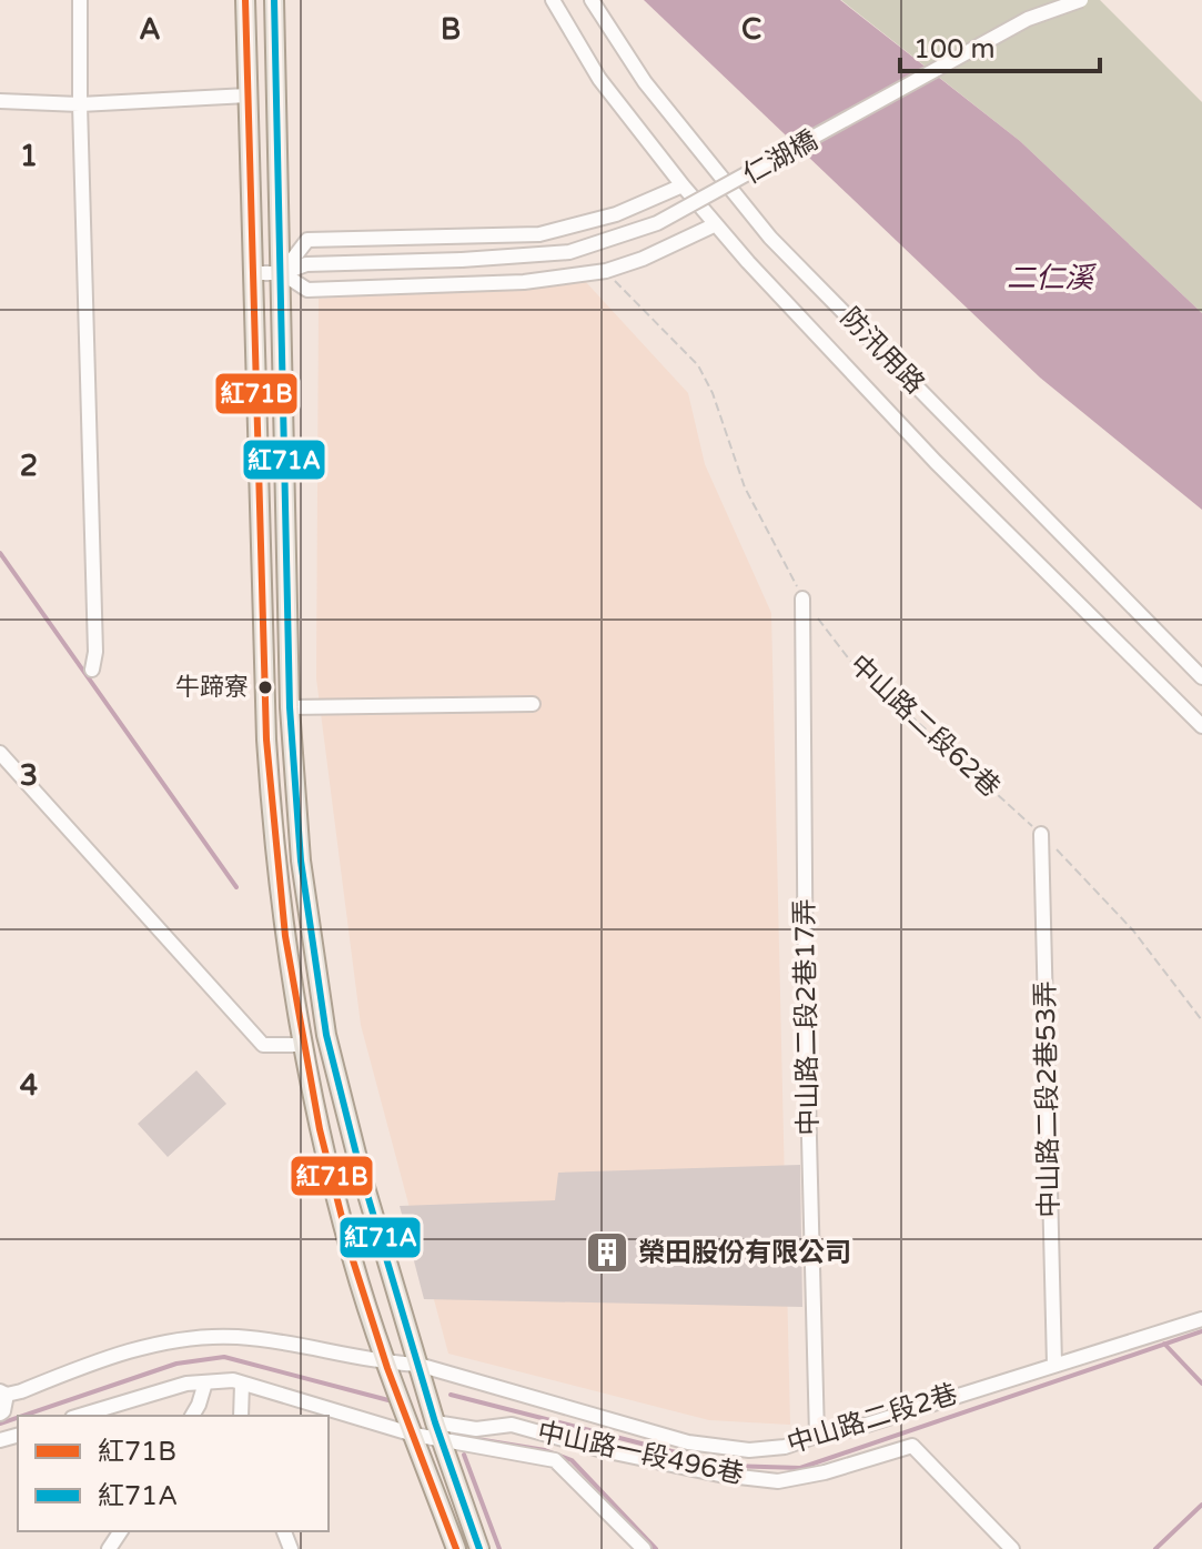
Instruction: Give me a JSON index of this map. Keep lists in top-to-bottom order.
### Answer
{
  "streets": {
    "street": [
      "仁湖橋",
      "防汛用路",
      "中山路二段2巷17弄",
      "中山路二段2巷53弄",
      "中山路二段2巷",
      "中山路一段496巷"
    ],
    "path": ["中山路二段62巷"]
  },
  "crossings": [
    ["中山路二段62巷", "中山路二段2巷17弄"],
    ["中山路二段62巷", "中山路二段2巷53弄"],
    ["中山路二段2巷17弄", "中山路二段2巷"],
    ["中山路二段2巷53弄", "中山路二段2巷"]
  ],
  "water": ["二仁溪"],
  "places": {
    "other": ["牛蹄寮"],
    "building": ["榮田股份有限公司"]
  },
  "lines": ["transit line 紅71B", "transit line 紅71A"],
  "legend": ["紅71B", "紅71A"],
  "scale_bar": "100 m",
  "grid": {
    "columns": ["A", "B", "C"],
    "rows": [
      "1",
      "2",
      "3",
      "4"
    ]
  }
}
